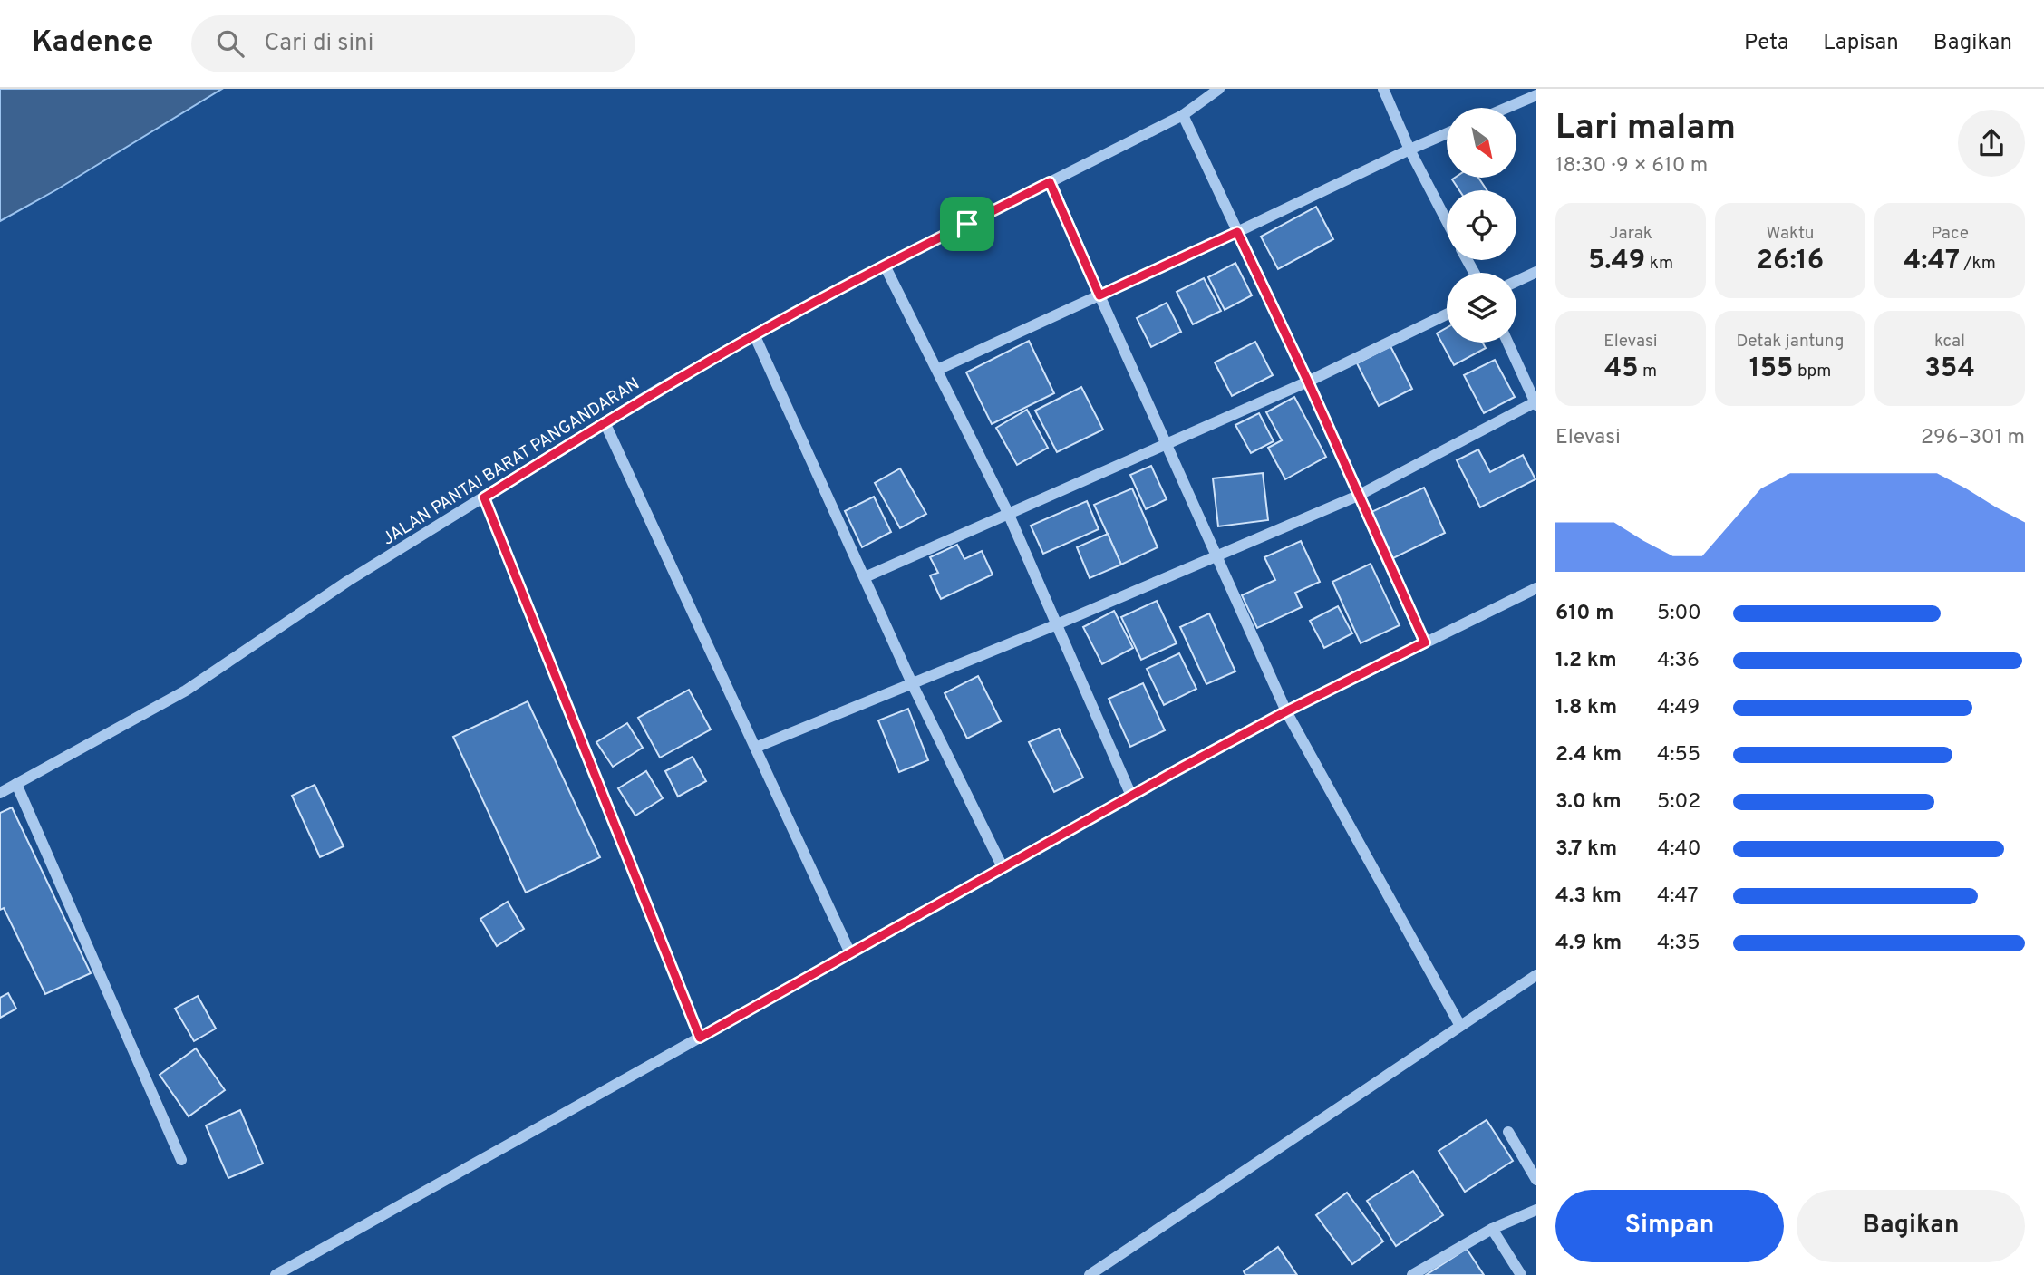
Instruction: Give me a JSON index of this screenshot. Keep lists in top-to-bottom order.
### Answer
{
  "streets": {
    "street": ["JALAN PANTAI BARAT PANGANDARAN"]
  },
  "north": "bottom right",
  "page": {
    "header": "Kadence",
    "search": "Cari di sini",
    "nav": ["Peta", "Lapisan", "Bagikan"],
    "heading": ["Lari malam", "18:30 · 9 × 610 m"],
    "stats": [
      ["Jarak", "5.49 km"],
      ["Waktu", "26:16"],
      ["Pace", "4:47 /km"],
      ["Elevasi", "45 m"],
      ["Detak jantung", "155 bpm"],
      ["kcal", "354"]
    ],
    "chart": ["Elevasi", "296–301 m"],
    "list": [
      {
        "name": "610 m",
        "note": "5:00"
      },
      {
        "name": "1.2 km",
        "note": "4:36"
      },
      {
        "name": "1.8 km",
        "note": "4:49"
      },
      {
        "name": "2.4 km",
        "note": "4:55"
      },
      {
        "name": "3.0 km",
        "note": "5:02"
      },
      {
        "name": "3.7 km",
        "note": "4:40"
      },
      {
        "name": "4.3 km",
        "note": "4:47"
      },
      {
        "name": "4.9 km",
        "note": "4:35"
      }
    ],
    "buttons": ["Simpan", "Bagikan"]
  }
}
